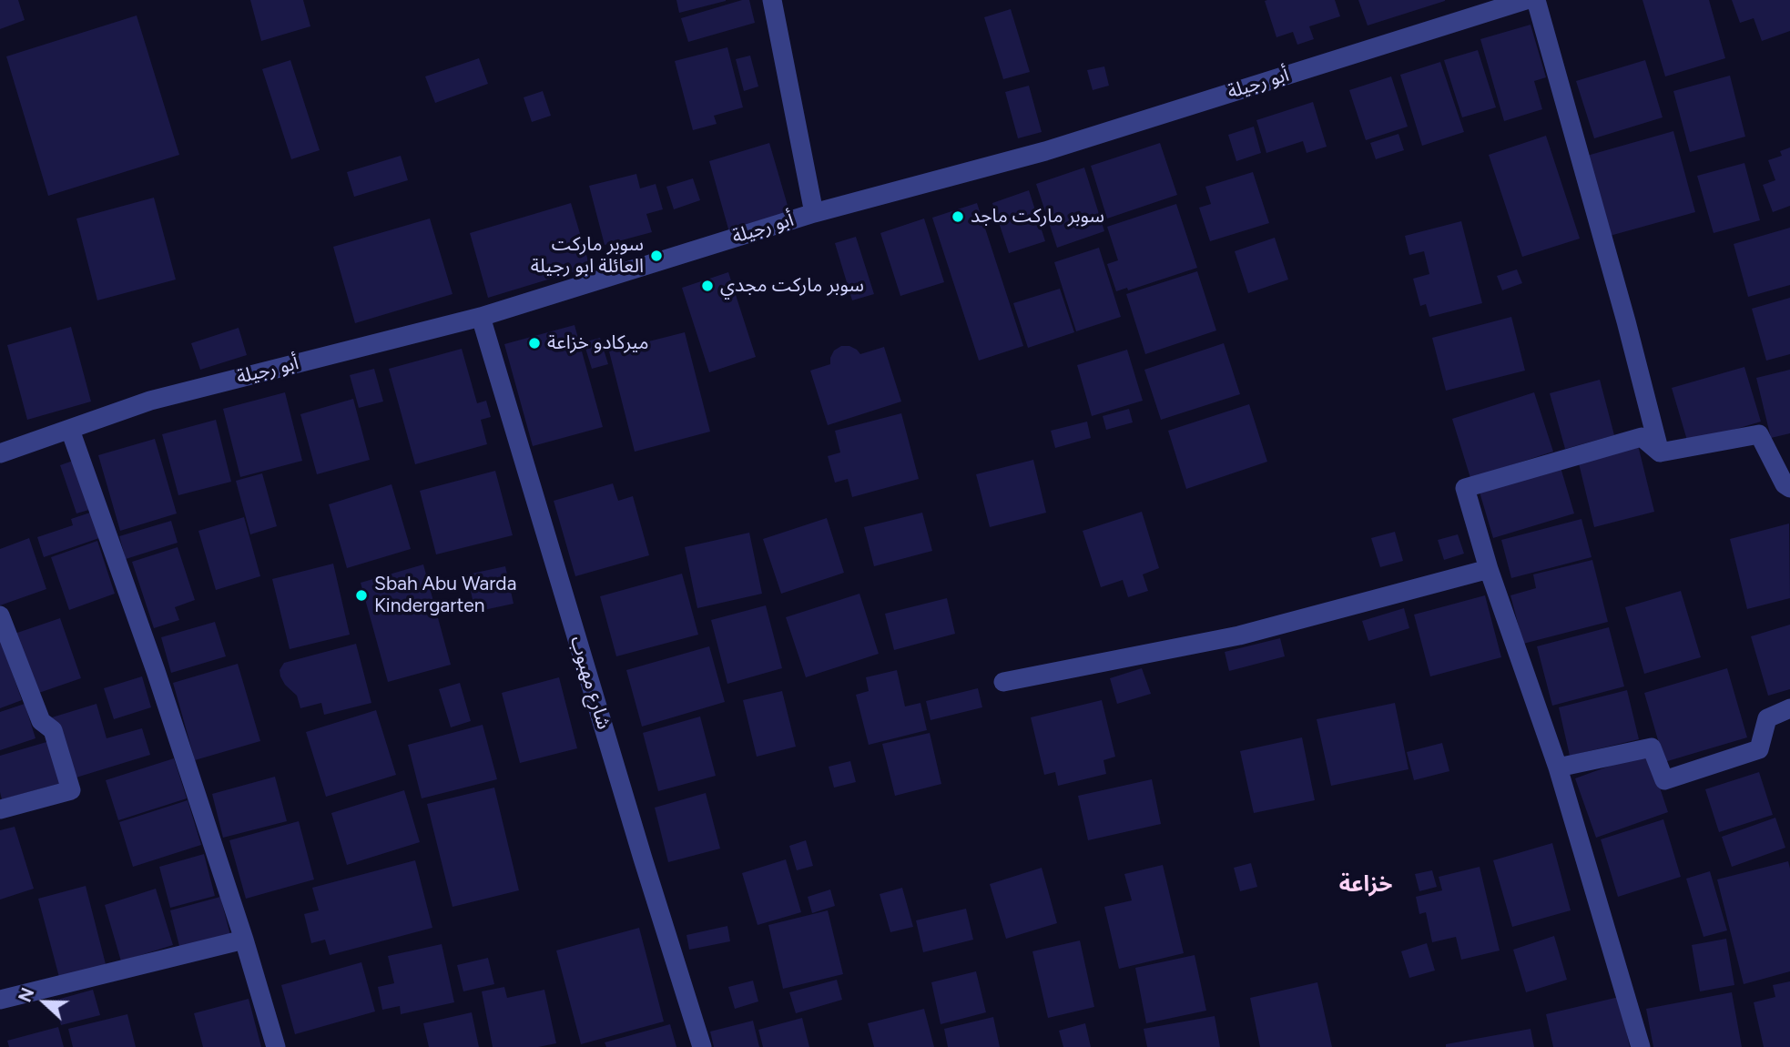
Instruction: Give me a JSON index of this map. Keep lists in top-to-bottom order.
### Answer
{
  "streets": {
    "street": ["أبو رجيلة", "شارع مهبوب"]
  },
  "crossings": [
    ["أبو رجيلة", "شارع مهبوب"]
  ],
  "districts": ["خزاعة"],
  "places": [
    "سوبر ماركت ماجد",
    "سوبر ماركت العائلة ابو رجيلة",
    "سوبر ماركت مجدي",
    "ميركادو خزاعة",
    "Sbah Abu Warda Kindergarten"
  ],
  "north": "left"
}
